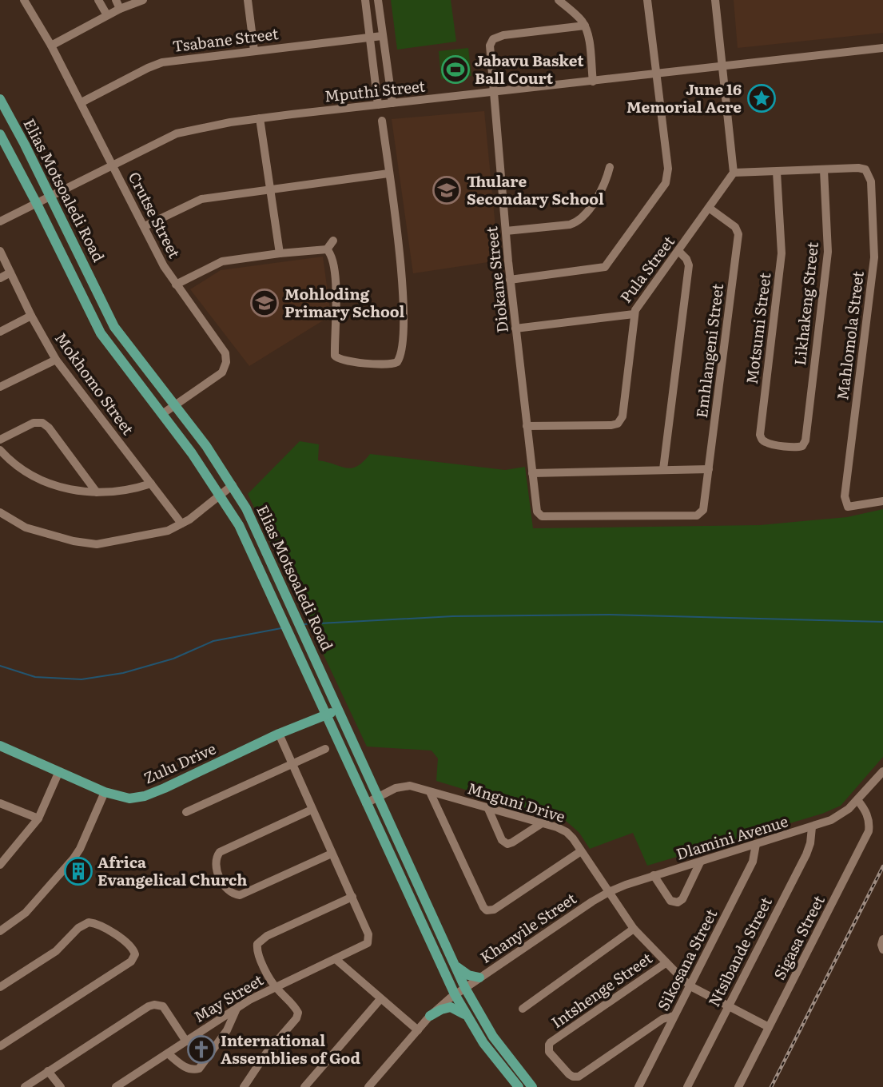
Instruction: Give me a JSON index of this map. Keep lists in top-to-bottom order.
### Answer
{
  "streets": {
    "main road": ["Elias Motsoaledi Road", "Zulu Drive"],
    "street": [
      "Tsabane Street",
      "Mputhi Street",
      "Crutse Street",
      "Pula Street",
      "Diokane Street",
      "Likhakeng Street",
      "Motsumi Street",
      "Mahlomola Street",
      "Emhlangeni Street",
      "Mokhomo Street",
      "Mnguni Drive",
      "Dlamini Avenue",
      "Khanyile Street",
      "Sigasa Street",
      "Ntsibande Street",
      "Sikosana Street",
      "Intshenge Street",
      "May Street"
    ]
  },
  "crossings": [
    ["Tsabane Street", "Crutse Street"],
    ["Mputhi Street", "Elias Motsoaledi Road"],
    ["Mputhi Street", "Crutse Street"],
    ["Mputhi Street", "Diokane Street"],
    ["Elias Motsoaledi Road", "Crutse Street"],
    ["Elias Motsoaledi Road", "Zulu Drive"],
    ["Elias Motsoaledi Road", "Mnguni Drive"],
    ["Elias Motsoaledi Road", "Khanyile Street"],
    ["Pula Street", "Diokane Street"],
    ["Pula Street", "Emhlangeni Street"],
    ["Diokane Street", "Emhlangeni Street"],
    ["Likhakeng Street", "Motsumi Street"],
    ["Likhakeng Street", "Mahlomola Street"],
    ["Mnguni Drive", "Dlamini Avenue"],
    ["Mnguni Drive", "Khanyile Street"],
    ["Mnguni Drive", "Sigasa Street"],
    ["Mnguni Drive", "Ntsibande Street"],
    ["Mnguni Drive", "Sikosana Street"],
    ["Mnguni Drive", "Intshenge Street"],
    ["Dlamini Avenue", "Khanyile Street"],
    ["Dlamini Avenue", "Sigasa Street"],
    ["Dlamini Avenue", "Ntsibande Street"],
    ["Dlamini Avenue", "Sikosana Street"],
    ["Sikosana Street", "Intshenge Street"]
  ],
  "places": {
    "sports": ["Jabavu Basket Ball Court"],
    "place": ["June 16 Memorial Acre"],
    "school or university": ["Thulare Secondary School", "Mohloding Primary School"],
    "building": ["Africa Evangelical Church"],
    "church": ["International Assemblies of God"]
  }
}
